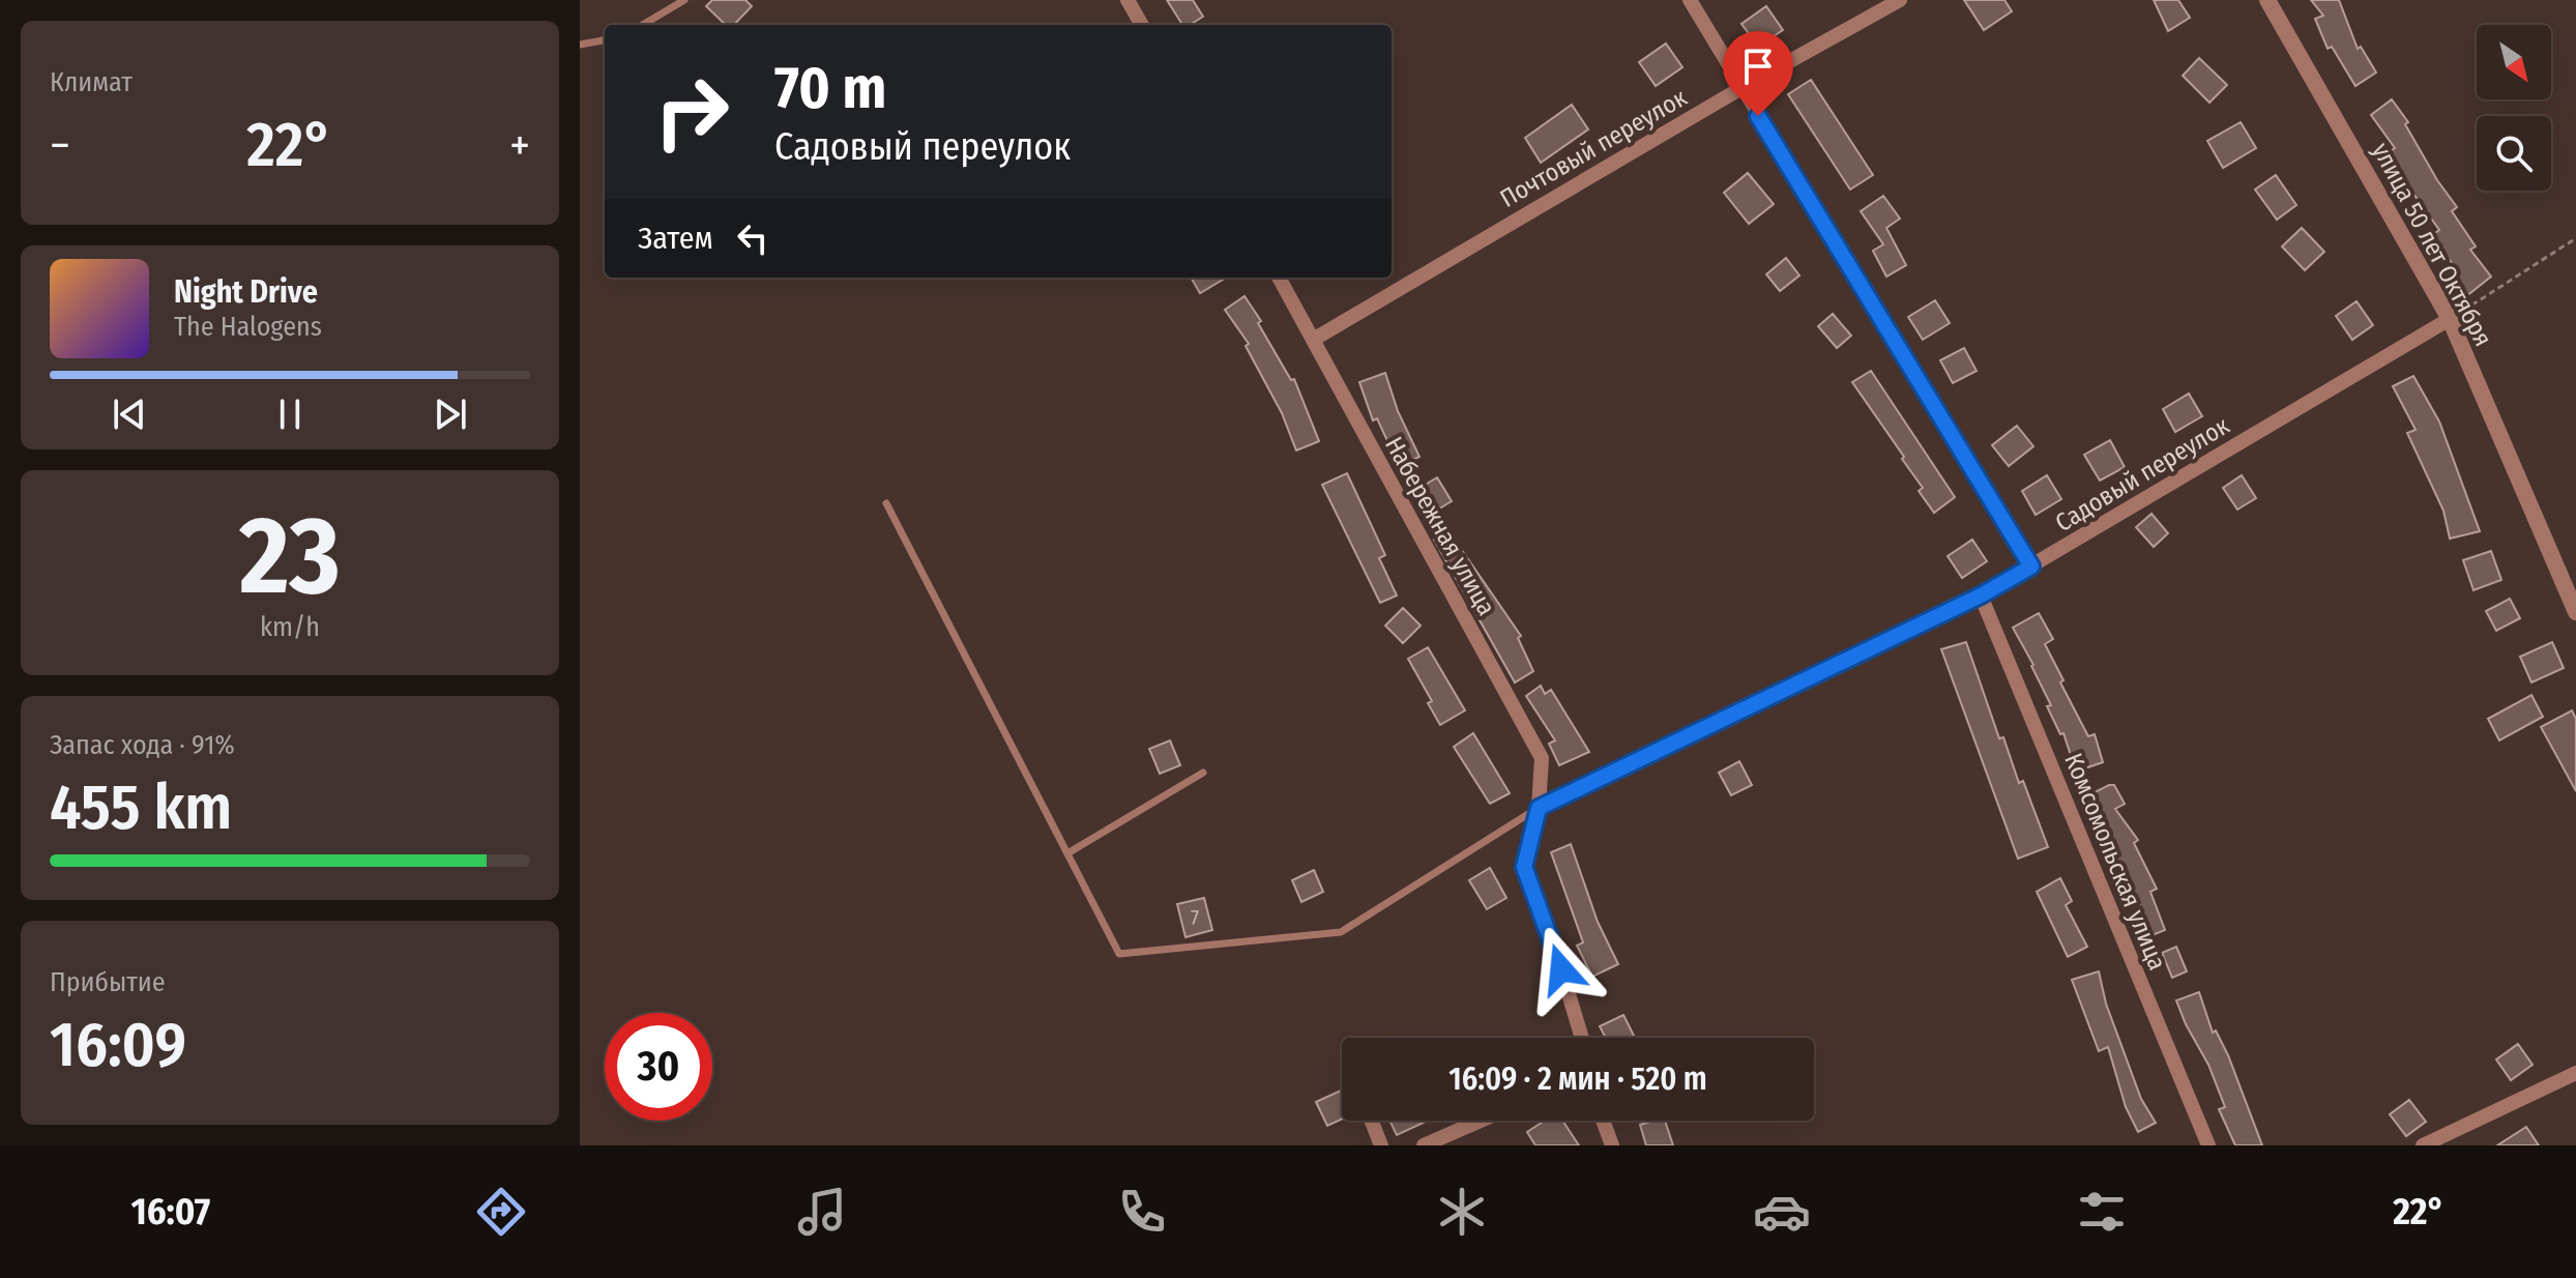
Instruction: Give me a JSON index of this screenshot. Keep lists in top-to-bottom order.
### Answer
{
  "streets": {
    "street": [
      "Почтовый переулок",
      "улица 50 лет Октября",
      "Садовый переулок",
      "Набережная улица",
      "Комсомольская улица"
    ]
  },
  "crossings": [
    ["Почтовый переулок", "Набережная улица"],
    ["улица 50 лет Октября", "Садовый переулок"],
    ["Садовый переулок", "Набережная улица"],
    ["Садовый переулок", "Комсомольская улица"]
  ],
  "house_numbers": ["7"],
  "north": "bottom right",
  "page": {
    "tile": [
      "Климат",
      ["23", "km/h"],
      ["Запас хода · 91%", "455 km"],
      ["Прибытие", "16:09"]
    ],
    "turn": ["70 m", "Садовый переулок"],
    "heat": ["−", "22°", "+"],
    "then": "Затем",
    "song": ["Night Drive", "The Halogens"],
    "limit": "30",
    "trip": "16:09 · 2 мин · 520 m",
    "tabs": ["16:07", "22°"]
  }
}
